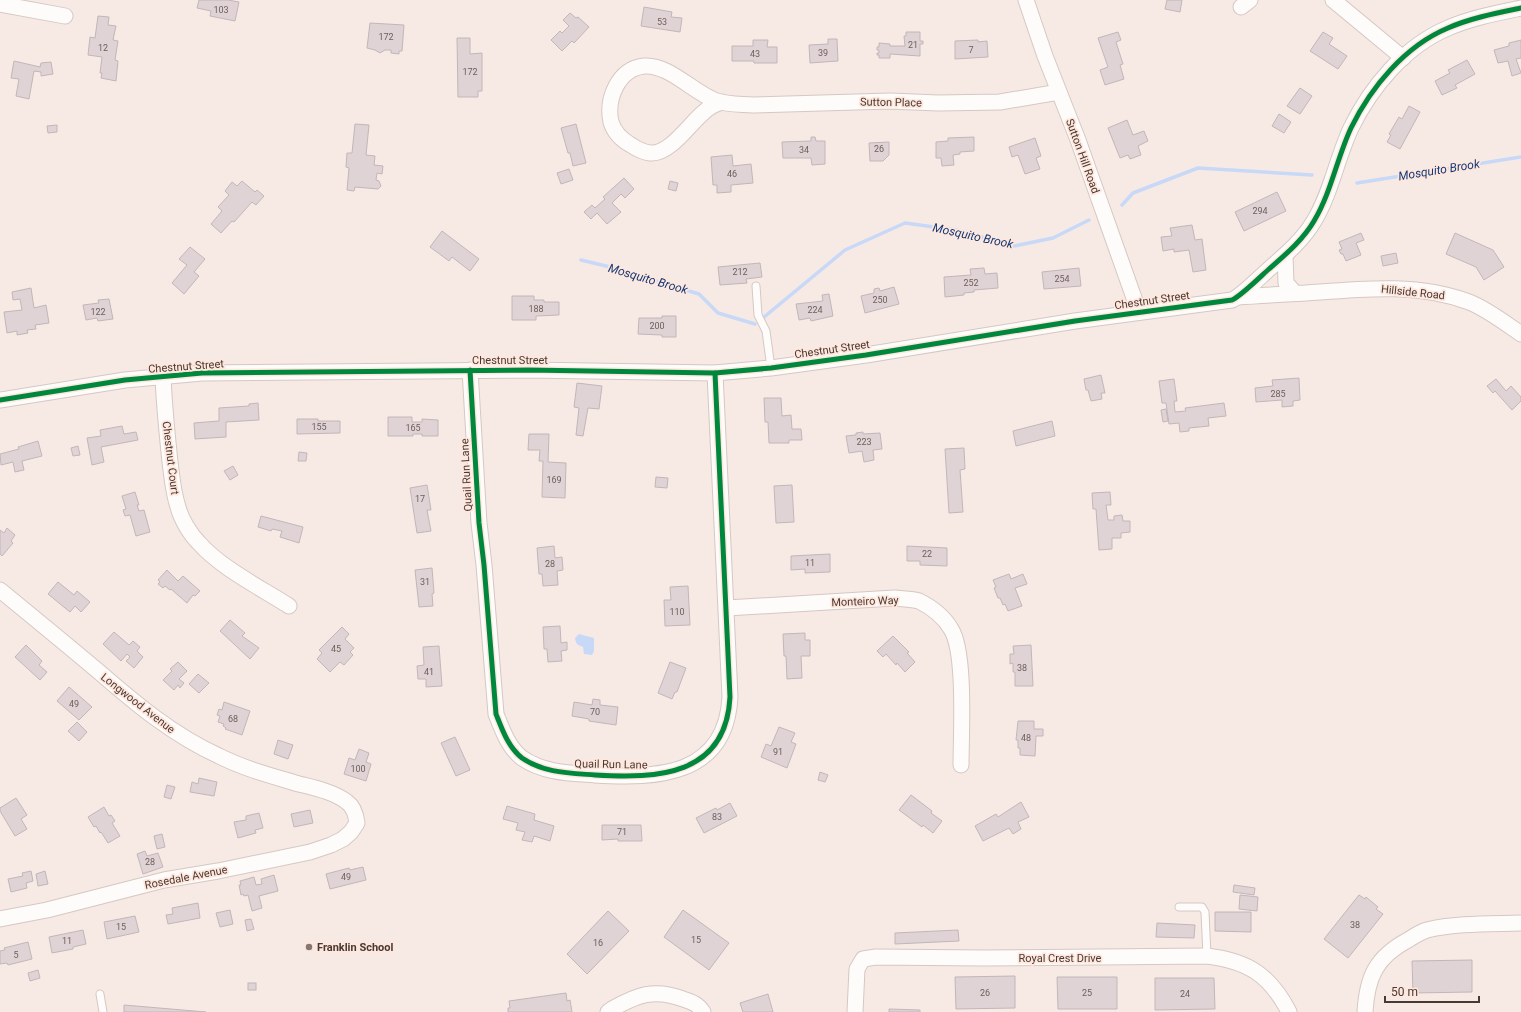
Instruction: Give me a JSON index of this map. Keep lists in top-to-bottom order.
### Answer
{
  "streets": {
    "street": [
      "Sutton Place",
      "Sutton Hill Road",
      "Hillside Road",
      "Chestnut Street",
      "Chestnut Court",
      "Quail Run Lane",
      "Monteiro Way",
      "Longwood Avenue",
      "Rosedale Avenue",
      "Royal Crest Drive"
    ]
  },
  "crossings": [
    ["Sutton Place", "Sutton Hill Road"],
    ["Sutton Hill Road", "Chestnut Street"],
    ["Hillside Road", "Chestnut Street"],
    ["Chestnut Street", "Chestnut Court"],
    ["Chestnut Street", "Quail Run Lane"],
    ["Quail Run Lane", "Monteiro Way"],
    ["Longwood Avenue", "Rosedale Avenue"]
  ],
  "water": ["Mosquito Brook"],
  "places": ["Franklin School"],
  "house_numbers": [
    "103",
    "53",
    "172",
    "21",
    "12",
    "7",
    "39",
    "43",
    "172",
    "26",
    "34",
    "46",
    "294",
    "212",
    "254",
    "252",
    "250",
    "188",
    "224",
    "122",
    "200",
    "285",
    "155",
    "165",
    "223",
    "169",
    "17",
    "22",
    "11",
    "28",
    "31",
    "110",
    "45",
    "38",
    "41",
    "49",
    "70",
    "68",
    "48",
    "91",
    "100",
    "83",
    "71",
    "28",
    "49",
    "38",
    "15",
    "15",
    "11",
    "16",
    "5",
    "26",
    "25",
    "24"
  ],
  "scale_bar": "50 m"
}
